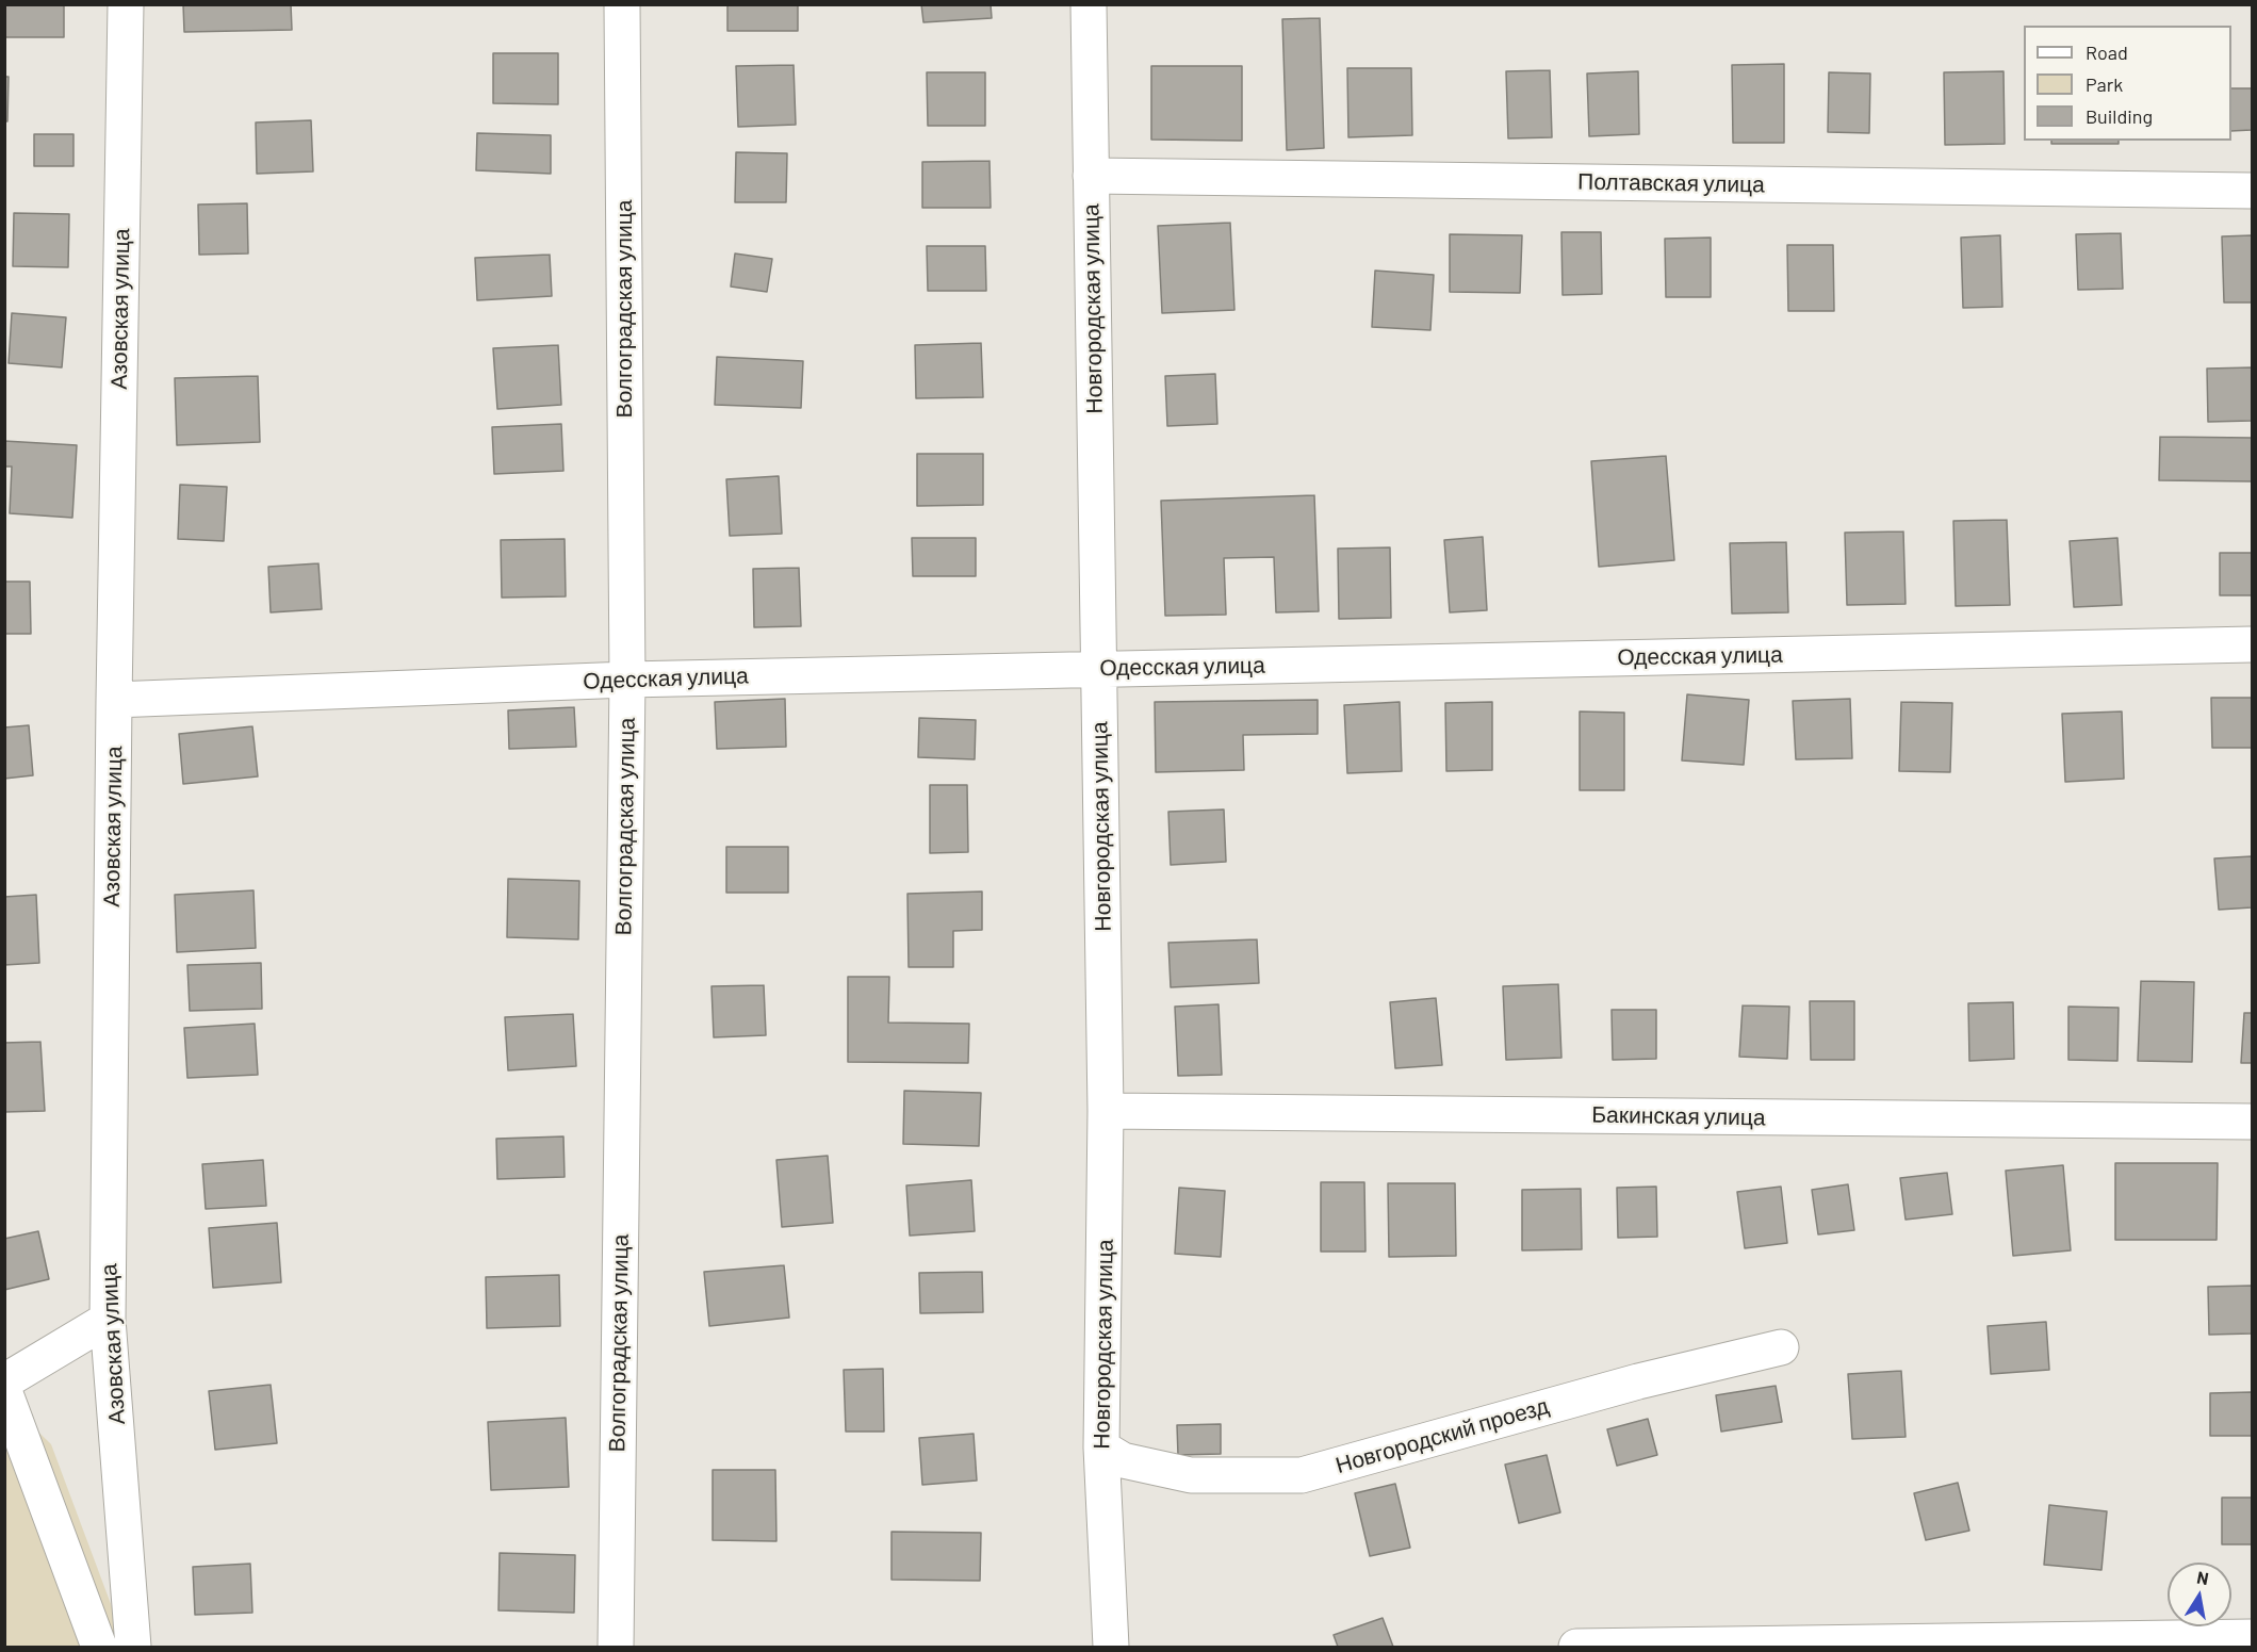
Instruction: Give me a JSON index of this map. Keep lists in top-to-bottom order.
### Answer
{
  "streets": {
    "street": [
      "Полтавская улица",
      "Азовская улица",
      "Волгоградская улица",
      "Новгородская улица",
      "Одесская улица",
      "Бакинская улица",
      "Новгородский проезд"
    ]
  },
  "crossings": [
    ["Полтавская улица", "Новгородская улица"],
    ["Азовская улица", "Одесская улица"],
    ["Волгоградская улица", "Одесская улица"],
    ["Новгородская улица", "Одесская улица"],
    ["Новгородская улица", "Бакинская улица"],
    ["Новгородская улица", "Новгородский проезд"]
  ],
  "legend": ["Road", "Park", "Building"],
  "north": "top"
}
